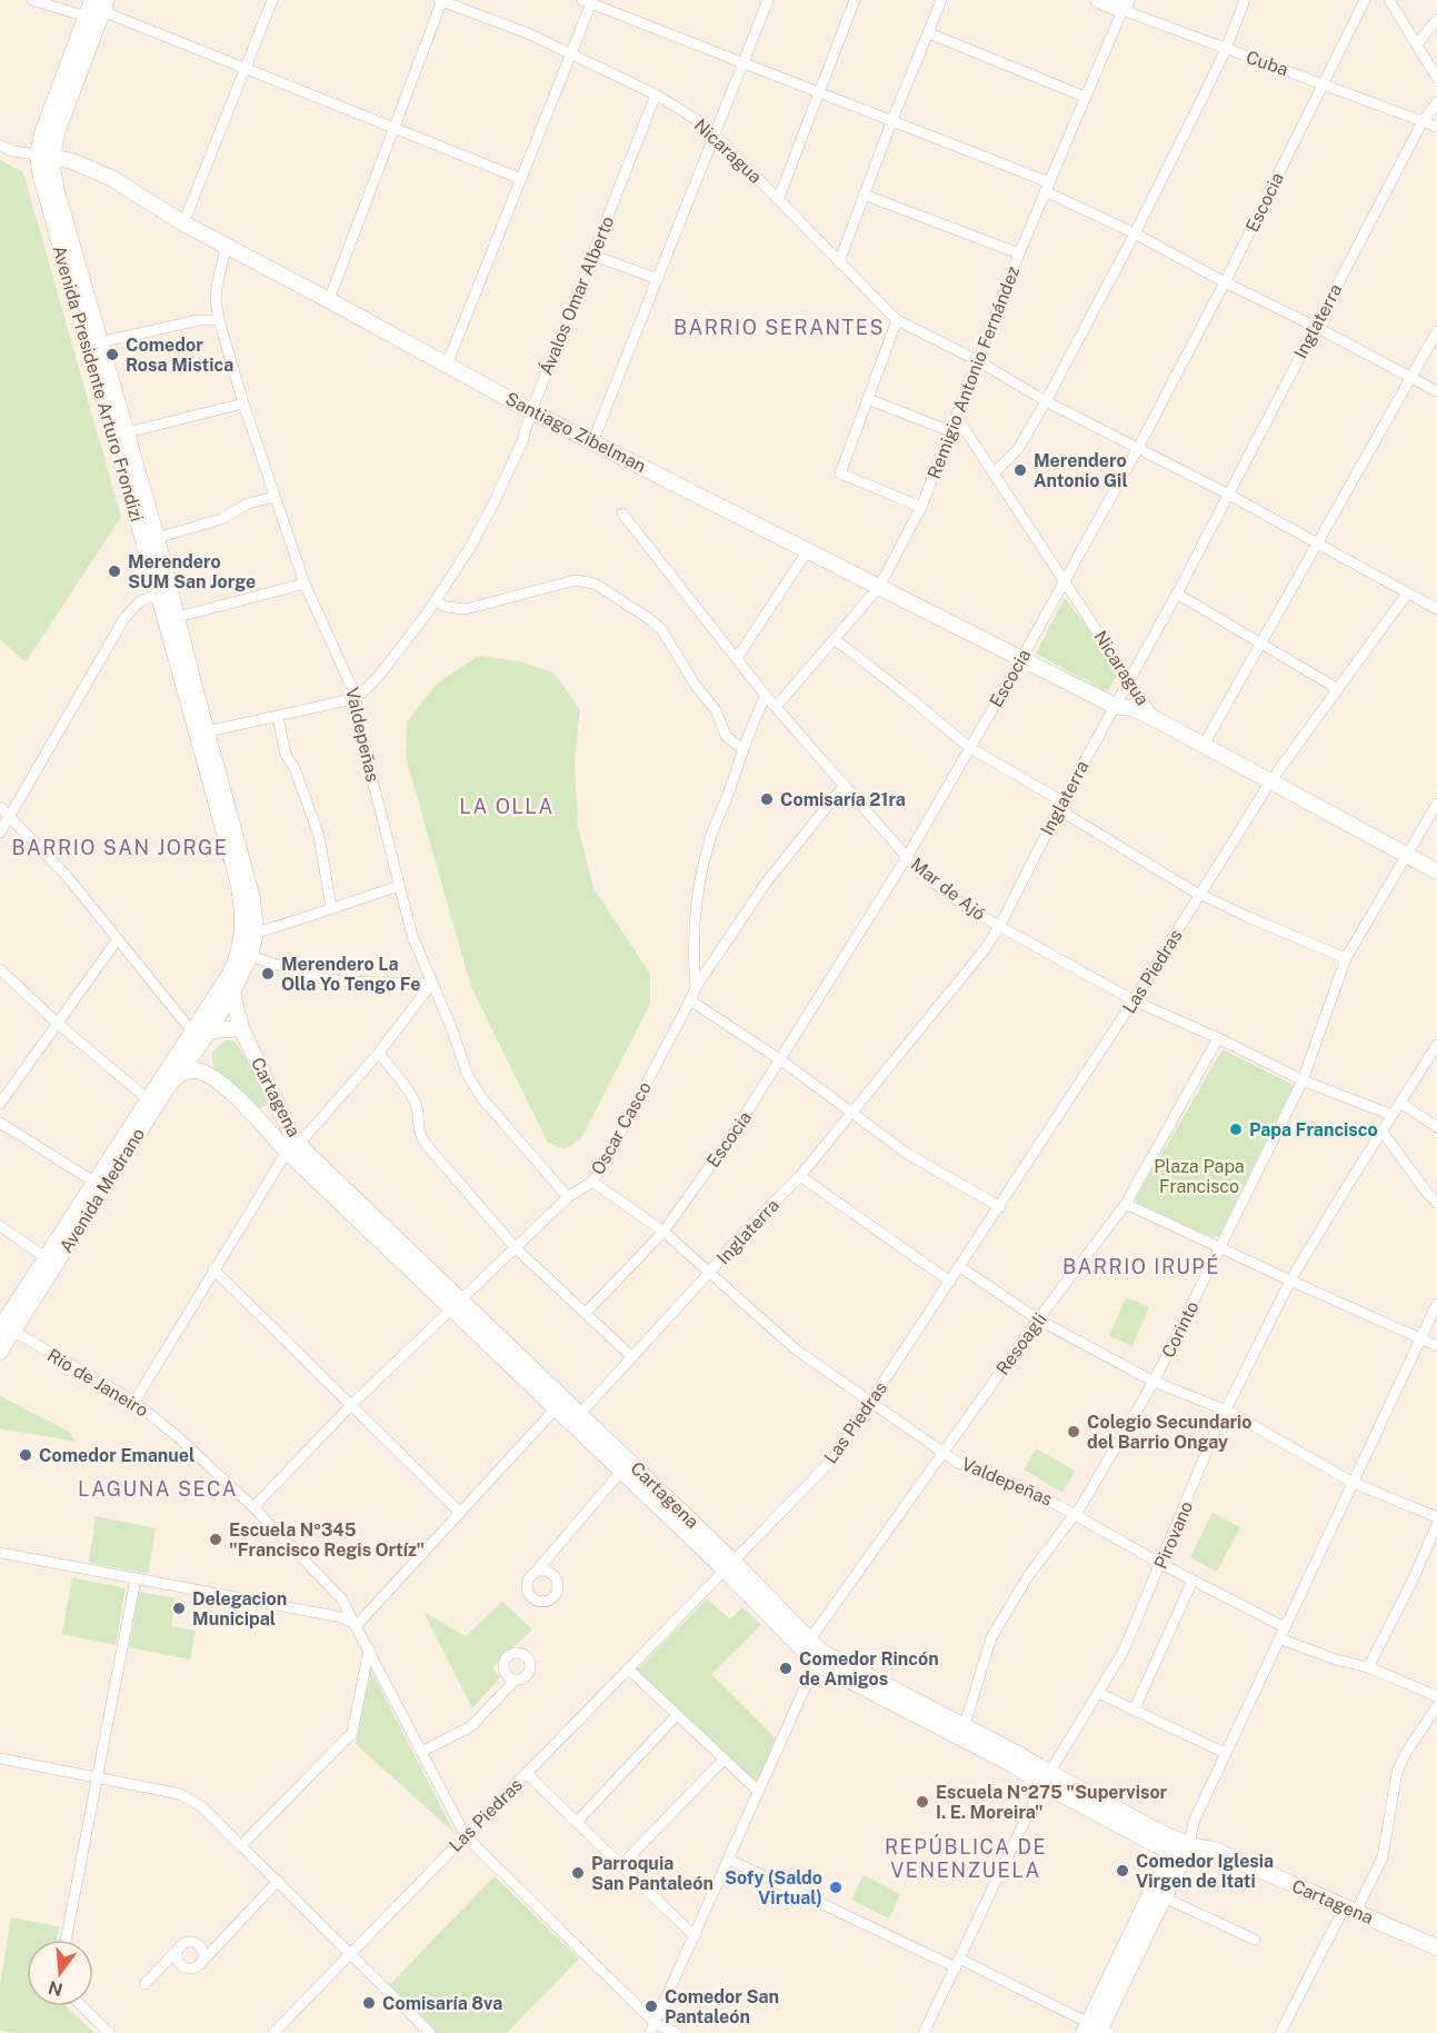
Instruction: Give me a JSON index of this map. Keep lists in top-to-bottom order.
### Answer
{
  "streets": {
    "main road": [
      "Cuba",
      "Nicaragua",
      "Avenida Presidente Arturo Frondizi",
      "Santiago Zibelman",
      "Cartagena",
      "Avenida Medrano"
    ],
    "street": [
      "Escocia",
      "Ávalos Omar Alberto",
      "Inglaterra",
      "Remigio Antonio Fernández",
      "Valdepeñas",
      "Mar de Ajó",
      "Las Piedras",
      "Oscar Casco",
      "Corinto",
      "Resoagli",
      "Río de Janeiro",
      "Pirovano"
    ]
  },
  "crossings": [
    ["Cuba", "Escocia"],
    ["Cuba", "Inglaterra"],
    ["Cuba", "Remigio Antonio Fernández"],
    ["Nicaragua", "Escocia"],
    ["Nicaragua", "Ávalos Omar Alberto"],
    ["Nicaragua", "Inglaterra"],
    ["Nicaragua", "Remigio Antonio Fernández"],
    ["Nicaragua", "Santiago Zibelman"],
    ["Nicaragua", "Las Piedras"],
    ["Nicaragua", "Corinto"],
    ["Escocia", "Santiago Zibelman"],
    ["Escocia", "Valdepeñas"],
    ["Escocia", "Mar de Ajó"],
    ["Ávalos Omar Alberto", "Santiago Zibelman"],
    ["Ávalos Omar Alberto", "Valdepeñas"],
    ["Inglaterra", "Santiago Zibelman"],
    ["Inglaterra", "Valdepeñas"],
    ["Inglaterra", "Mar de Ajó"],
    ["Inglaterra", "Cartagena"],
    ["Remigio Antonio Fernández", "Santiago Zibelman"],
    ["Remigio Antonio Fernández", "Mar de Ajó"],
    ["Avenida Presidente Arturo Frondizi", "Santiago Zibelman"],
    ["Avenida Presidente Arturo Frondizi", "Cartagena"],
    ["Avenida Presidente Arturo Frondizi", "Avenida Medrano"],
    ["Santiago Zibelman", "Valdepeñas"],
    ["Valdepeñas", "Las Piedras"],
    ["Valdepeñas", "Oscar Casco"],
    ["Valdepeñas", "Corinto"],
    ["Valdepeñas", "Resoagli"],
    ["Valdepeñas", "Pirovano"],
    ["Mar de Ajó", "Las Piedras"],
    ["Mar de Ajó", "Oscar Casco"],
    ["Mar de Ajó", "Corinto"],
    ["Mar de Ajó", "Resoagli"],
    ["Mar de Ajó", "Pirovano"],
    ["Las Piedras", "Cartagena"],
    ["Las Piedras", "Río de Janeiro"],
    ["Cartagena", "Oscar Casco"],
    ["Cartagena", "Corinto"],
    ["Cartagena", "Resoagli"],
    ["Cartagena", "Pirovano"],
    ["Oscar Casco", "Río de Janeiro"],
    ["Avenida Medrano", "Río de Janeiro"]
  ],
  "districts": [
    "BARRIO SERANTES",
    "LA OLLA",
    "BARRIO SAN JORGE",
    "BARRIO IRUPÉ",
    "LAGUNA SECA",
    "REPÚBLICA DE VENENZUELA"
  ],
  "parks": ["Plaza Papa Francisco"],
  "places": [
    "Comedor Rosa Mistica",
    "Merendero Antonio Gil",
    "Merendero SUM San Jorge",
    "Comisaría 21ra",
    "Merendero La Olla Yo Tengo Fe",
    "Papa Francisco",
    "Colegio Secundario del Barrio Ongay",
    "Comedor Emanuel",
    "Escuela Nº345 \"Francisco Regis Ortíz\"",
    "Delegacion Municipal",
    "Comedor Rincón de Amigos",
    "Escuela Nº275 \"Supervisor I. E. Moreira\"",
    "Comedor Iglesia Virgen de Itati",
    "Parroquia San Pantaleón",
    "Sofy (Saldo Virtual)",
    "Comisaría 8va",
    "Comedor San Pantaleón"
  ],
  "north": "bottom"
}
